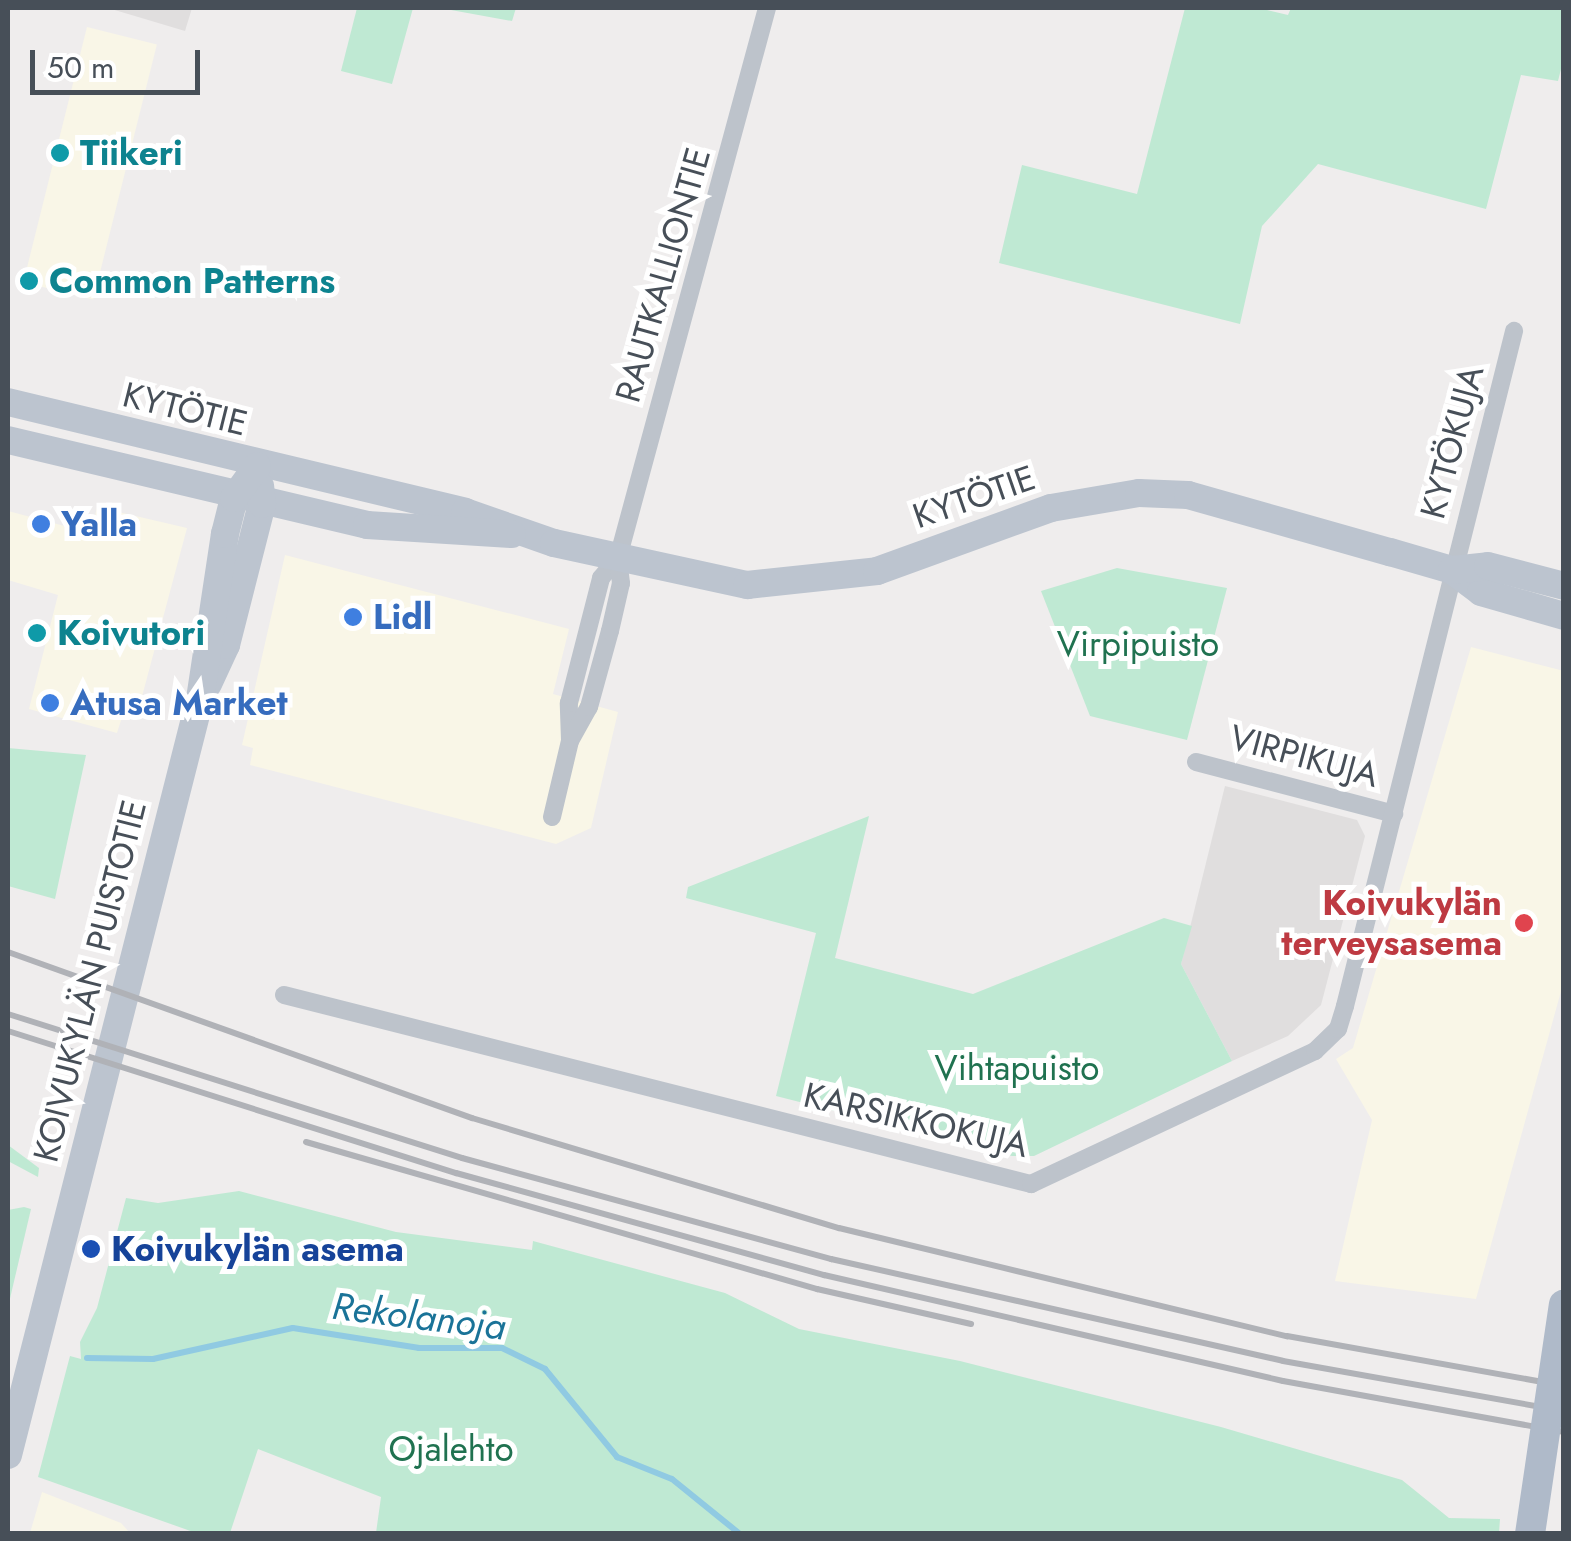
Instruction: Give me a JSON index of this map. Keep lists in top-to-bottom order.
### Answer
{
  "streets": {
    "street": [
      "RAUTKALLIONTIE",
      "KYTÖTIE",
      "KYTÖKUJA",
      "VIRPIKUJA",
      "KOIVUKYLÄN PUISTOTIE",
      "KARSIKKOKUJA"
    ]
  },
  "crossings": [
    ["RAUTKALLIONTIE", "KYTÖTIE"],
    ["KYTÖTIE", "KYTÖKUJA"],
    ["KYTÖTIE", "KOIVUKYLÄN PUISTOTIE"],
    ["KYTÖTIE", "KARSIKKOKUJA"],
    ["KYTÖKUJA", "KARSIKKOKUJA"],
    ["VIRPIKUJA", "KARSIKKOKUJA"]
  ],
  "water": ["Rekolanoja"],
  "parks": ["Virpipuisto", "Vihtapuisto", "Ojalehto"],
  "places": [
    "Tiikeri",
    "Common Patterns",
    "Yalla",
    "Lidl",
    "Koivutori",
    "Atusa Market",
    "Koivukylän terveysasema",
    "Koivukylän asema"
  ],
  "scale_bar": "50 m"
}
